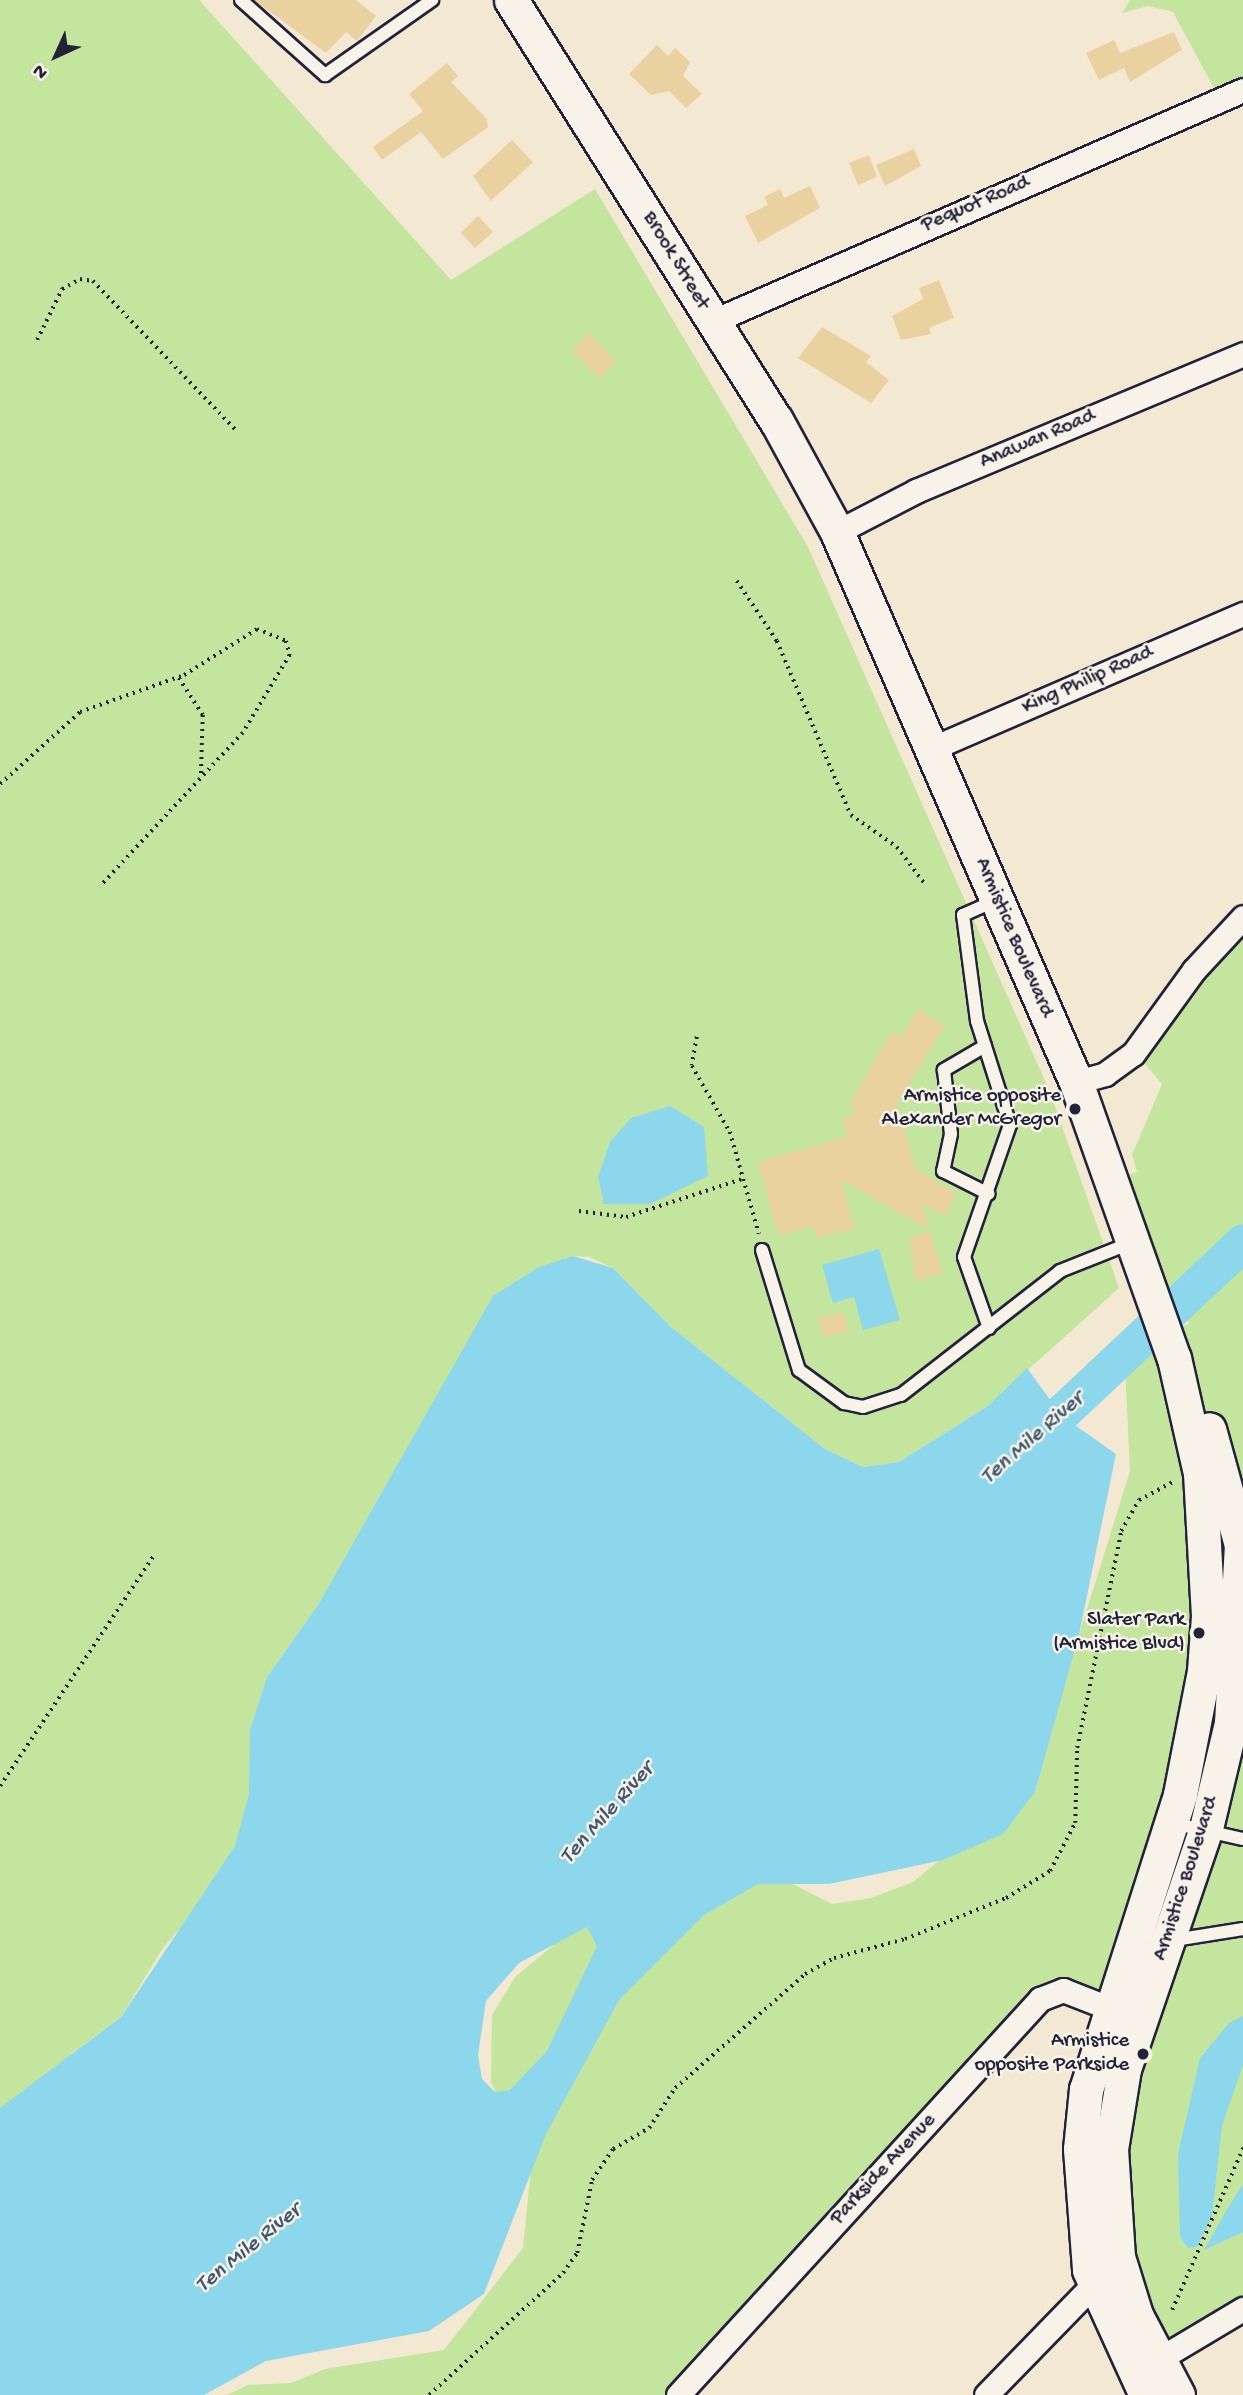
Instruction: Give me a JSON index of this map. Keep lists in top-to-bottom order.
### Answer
{
  "streets": {
    "main road": ["Brook Street", "Armistice Boulevard"],
    "street": [
      "Pequot Road",
      "Anawan Road",
      "King Philip Road",
      "Parkside Avenue"
    ]
  },
  "crossings": [
    ["Pequot Road", "Brook Street"],
    ["Brook Street", "Anawan Road"],
    ["Brook Street", "Armistice Boulevard"],
    ["Anawan Road", "Armistice Boulevard"],
    ["King Philip Road", "Armistice Boulevard"],
    ["Armistice Boulevard", "Parkside Avenue"]
  ],
  "water": ["Ten Mile River"],
  "places": ["Armistice opposite Alexander McGregor", "Slater Park (Armistice Blvd)", "Armistice opposite Parkside"],
  "north": "bottom left"
}
